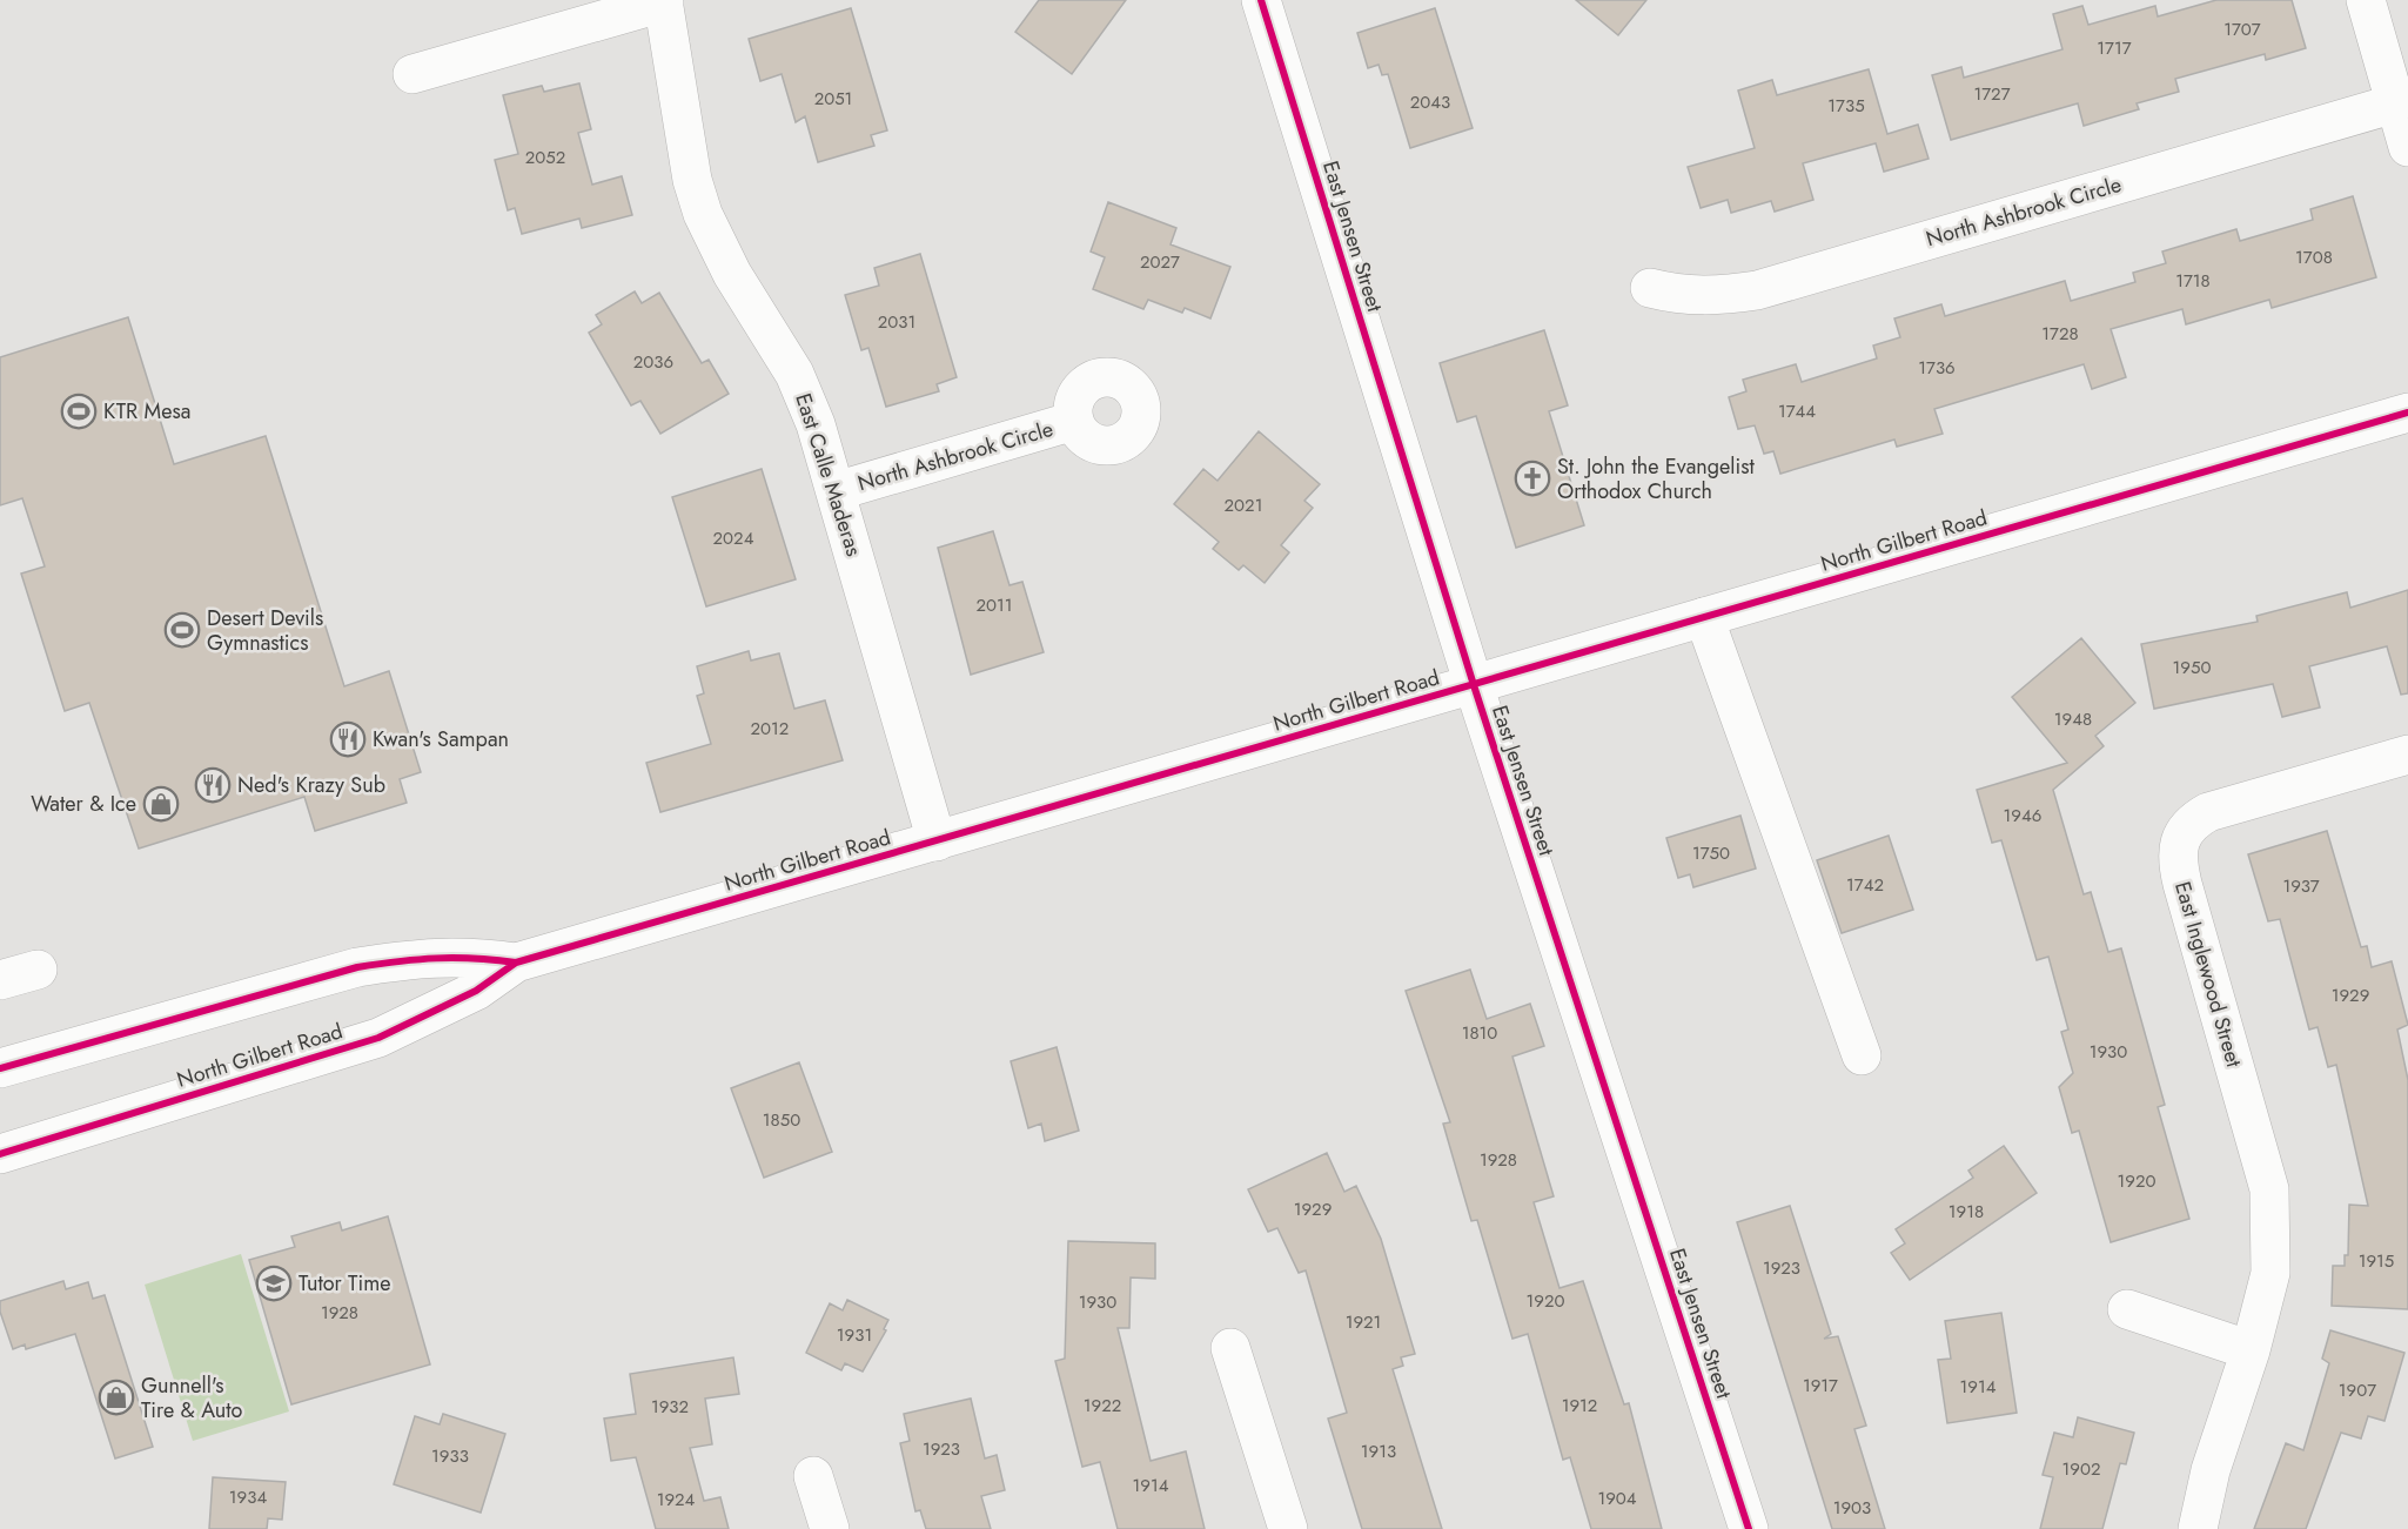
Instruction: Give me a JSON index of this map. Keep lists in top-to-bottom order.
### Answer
{
  "streets": {
    "street": [
      "North Ashbrook Circle",
      "East Jensen Street",
      "East Calle Maderas",
      "North Gilbert Road",
      "East Inglewood Street"
    ]
  },
  "crossings": [
    ["North Ashbrook Circle", "East Calle Maderas"],
    ["East Jensen Street", "North Gilbert Road"],
    ["East Calle Maderas", "North Gilbert Road"]
  ],
  "places": {
    "sports": ["KTR Mesa", "Desert Devils Gymnastics"],
    "church": ["St. John the Evangelist Orthodox Church"],
    "restaurant": ["Kwan's Sampan", "Ned's Krazy Sub"],
    "shop": ["Water & Ice", "Gunnell's Tire & Auto"],
    "school or university": ["Tutor Time"]
  },
  "house_numbers": [
    "1707",
    "1717",
    "1727",
    "2051",
    "2043",
    "1735",
    "2052",
    "1708",
    "2027",
    "1718",
    "2031",
    "1728",
    "2036",
    "1736",
    "1744",
    "2021",
    "2024",
    "2011",
    "1950",
    "1948",
    "2012",
    "1946",
    "1750",
    "1742",
    "1937",
    "1929",
    "1810",
    "1930",
    "1850",
    "1928",
    "1920",
    "1929",
    "1918",
    "1915",
    "1923",
    "1920",
    "1930",
    "1928",
    "1921",
    "1931",
    "1917",
    "1914",
    "1907",
    "1922",
    "1912",
    "1932",
    "1923",
    "1913",
    "1933",
    "1902",
    "1914",
    "1934",
    "1904",
    "1924",
    "1903"
  ]
}
